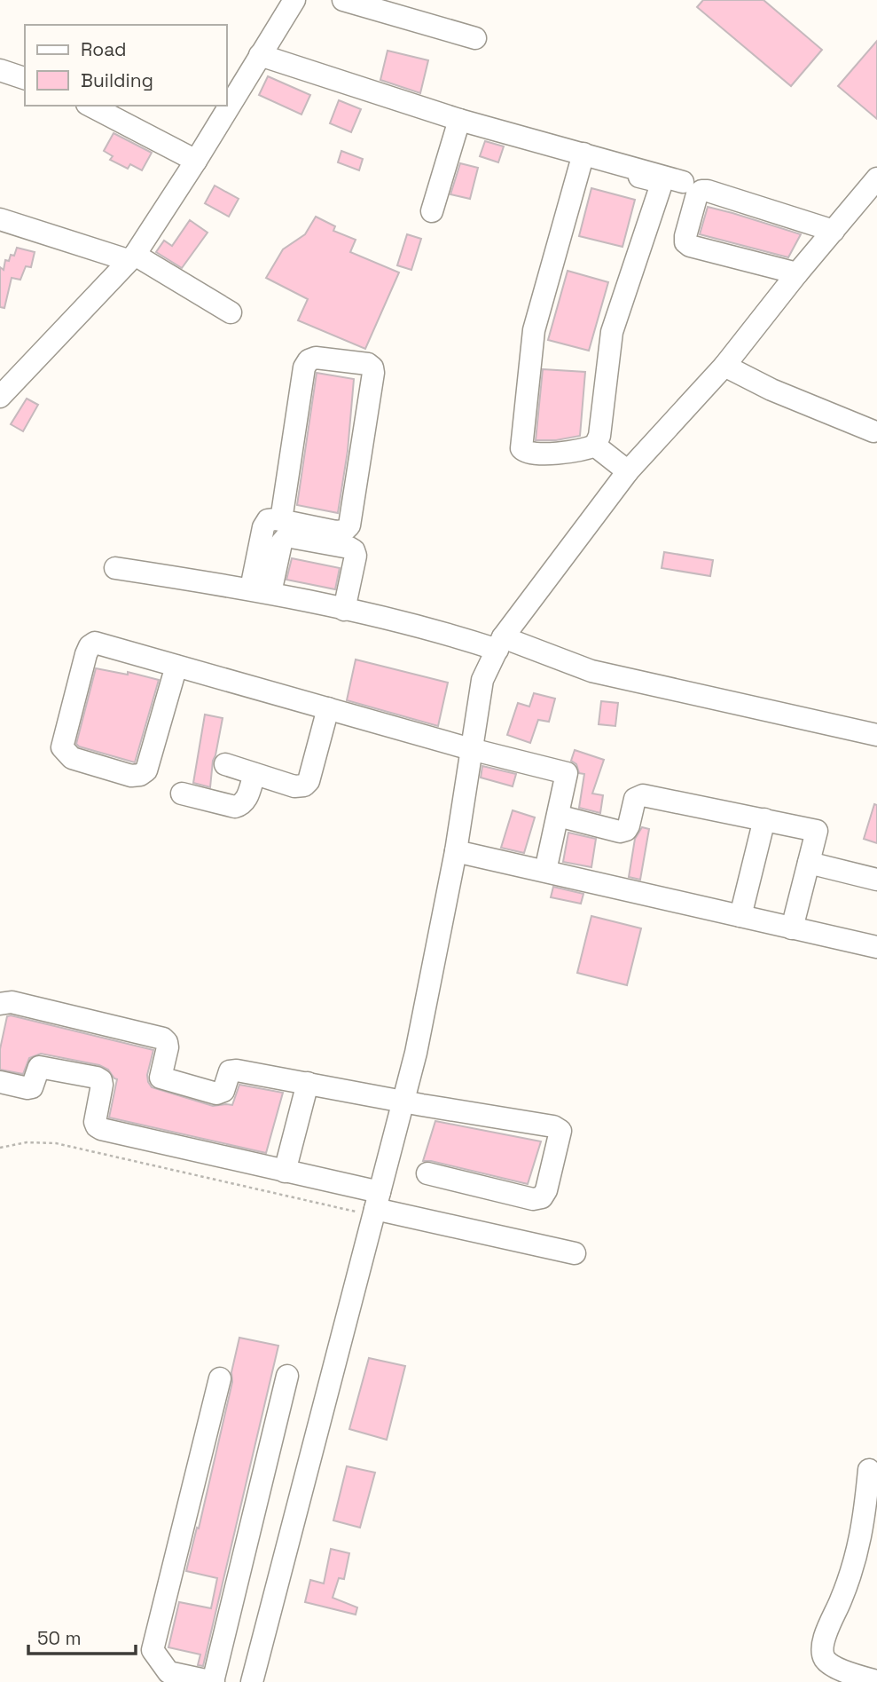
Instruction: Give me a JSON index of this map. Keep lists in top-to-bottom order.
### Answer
{
  "legend": ["Road", "Building"],
  "scale_bar": "50 m"
}
